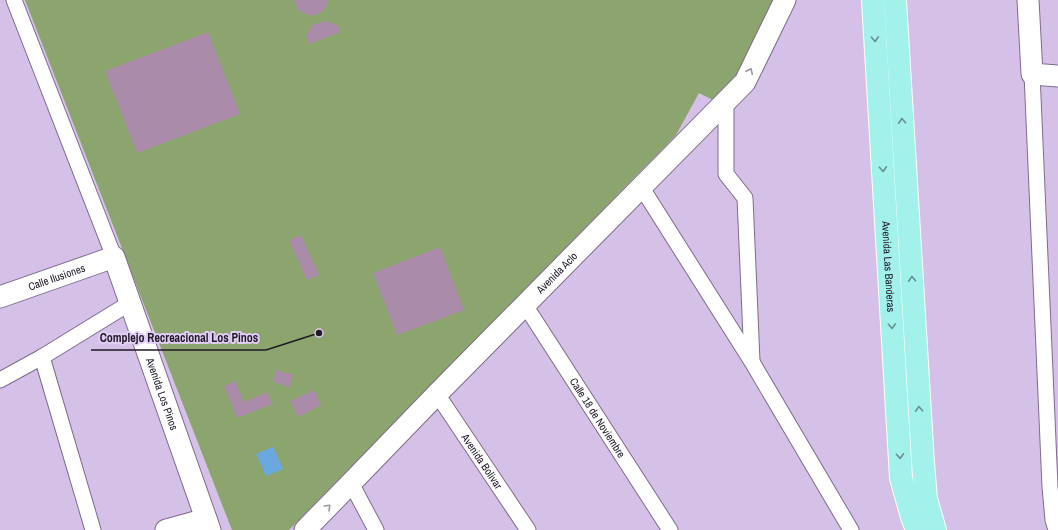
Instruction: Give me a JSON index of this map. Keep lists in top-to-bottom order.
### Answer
{
  "streets": {
    "main road": [
      "Avenida Las Banderas",
      "Avenida Aclo",
      "Calle Ilusiones",
      "Avenida Los Pinos"
    ],
    "street": ["Calle 18 de Noviembre", "Avenida Bolivar"]
  },
  "crossings": [
    ["Avenida Aclo", "Calle 18 de Noviembre"],
    ["Avenida Aclo", "Avenida Bolivar"],
    ["Calle Ilusiones", "Avenida Los Pinos"]
  ],
  "places": ["Complejo Recreacional Los Pinos"]
}
